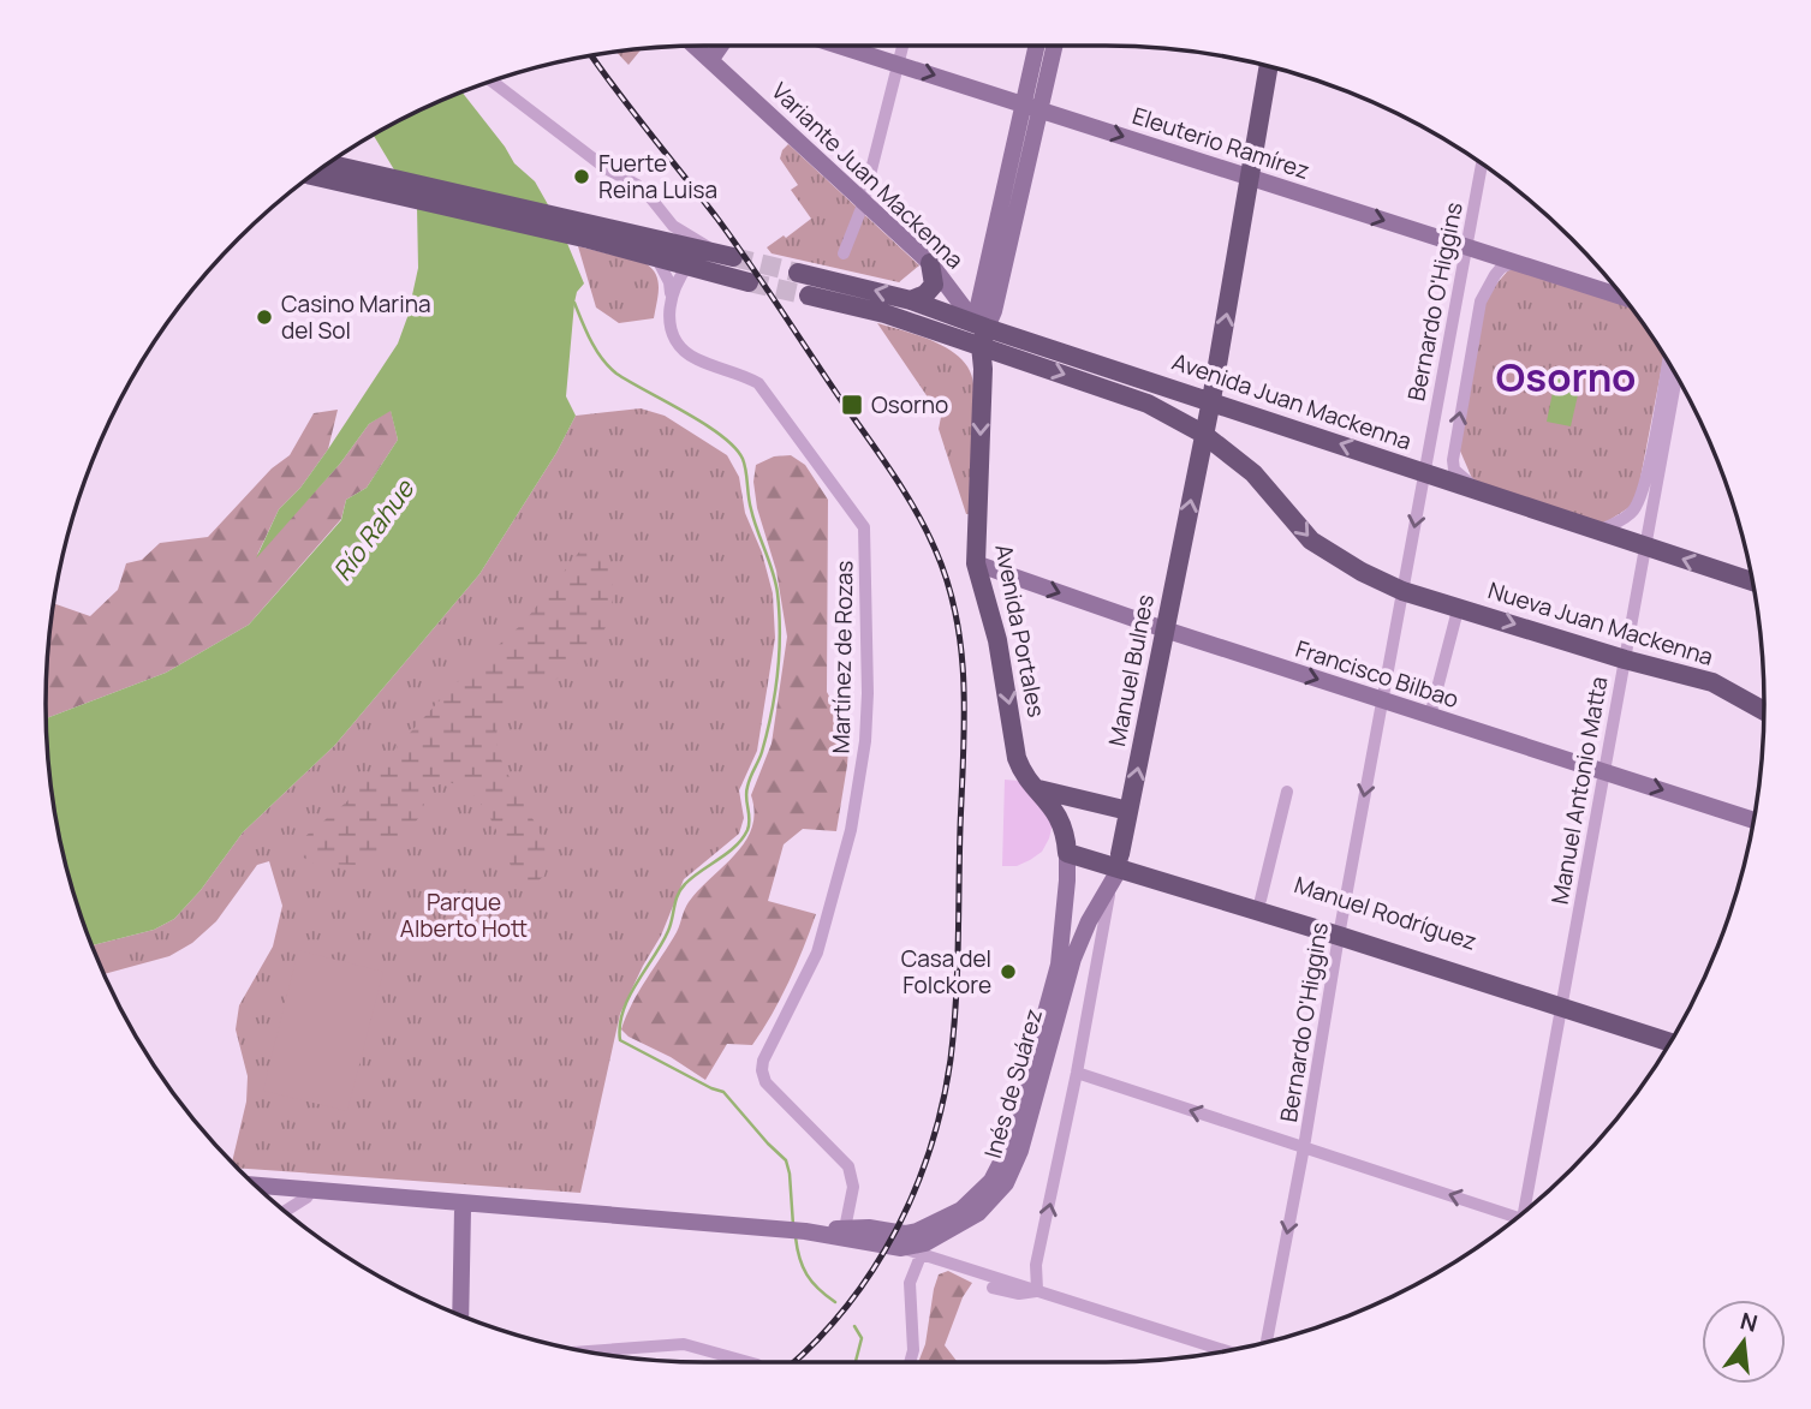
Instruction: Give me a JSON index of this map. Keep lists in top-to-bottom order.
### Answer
{
  "streets": {
    "main road": [
      "Eleuterio Ramírez",
      "Variante Juan Mackenna",
      "Avenida Juan Mackenna",
      "Nueva Juan Mackenna",
      "Avenida Portales",
      "Manuel Bulnes",
      "Francisco Bilbao",
      "Manuel Rodríguez",
      "Inés de Suárez"
    ],
    "street": ["Bernardo O'Higgins", "Martínez de Rozas", "Manuel Antonio Matta"]
  },
  "crossings": [
    ["Eleuterio Ramírez", "Bernardo O'Higgins"],
    ["Eleuterio Ramírez", "Avenida Portales"],
    ["Eleuterio Ramírez", "Manuel Bulnes"],
    ["Variante Juan Mackenna", "Avenida Juan Mackenna"],
    ["Variante Juan Mackenna", "Avenida Portales"],
    ["Bernardo O'Higgins", "Avenida Juan Mackenna"],
    ["Bernardo O'Higgins", "Nueva Juan Mackenna"],
    ["Bernardo O'Higgins", "Francisco Bilbao"],
    ["Bernardo O'Higgins", "Manuel Rodríguez"],
    ["Avenida Juan Mackenna", "Nueva Juan Mackenna"],
    ["Avenida Juan Mackenna", "Avenida Portales"],
    ["Avenida Juan Mackenna", "Manuel Bulnes"],
    ["Avenida Juan Mackenna", "Manuel Antonio Matta"],
    ["Nueva Juan Mackenna", "Manuel Antonio Matta"],
    ["Avenida Portales", "Francisco Bilbao"],
    ["Avenida Portales", "Manuel Rodríguez"],
    ["Avenida Portales", "Inés de Suárez"],
    ["Martínez de Rozas", "Inés de Suárez"],
    ["Manuel Bulnes", "Francisco Bilbao"],
    ["Manuel Bulnes", "Manuel Rodríguez"],
    ["Manuel Bulnes", "Inés de Suárez"],
    ["Francisco Bilbao", "Manuel Antonio Matta"],
    ["Manuel Antonio Matta", "Manuel Rodríguez"],
    ["Manuel Rodríguez", "Inés de Suárez"]
  ],
  "one_way": [
    "Eleuterio Ramírez",
    "Nueva Juan Mackenna",
    "Avenida Portales",
    "Manuel Bulnes",
    "Francisco Bilbao"
  ],
  "districts": ["Osorno"],
  "water": ["Río Rahue"],
  "parks": ["Parque Alberto Hott"],
  "places": {
    "other": ["Fuerte Reina Luisa", "Casino Marina del Sol", "Casa del Folckore"],
    "transit": ["Osorno"]
  },
  "north": "top"
}
